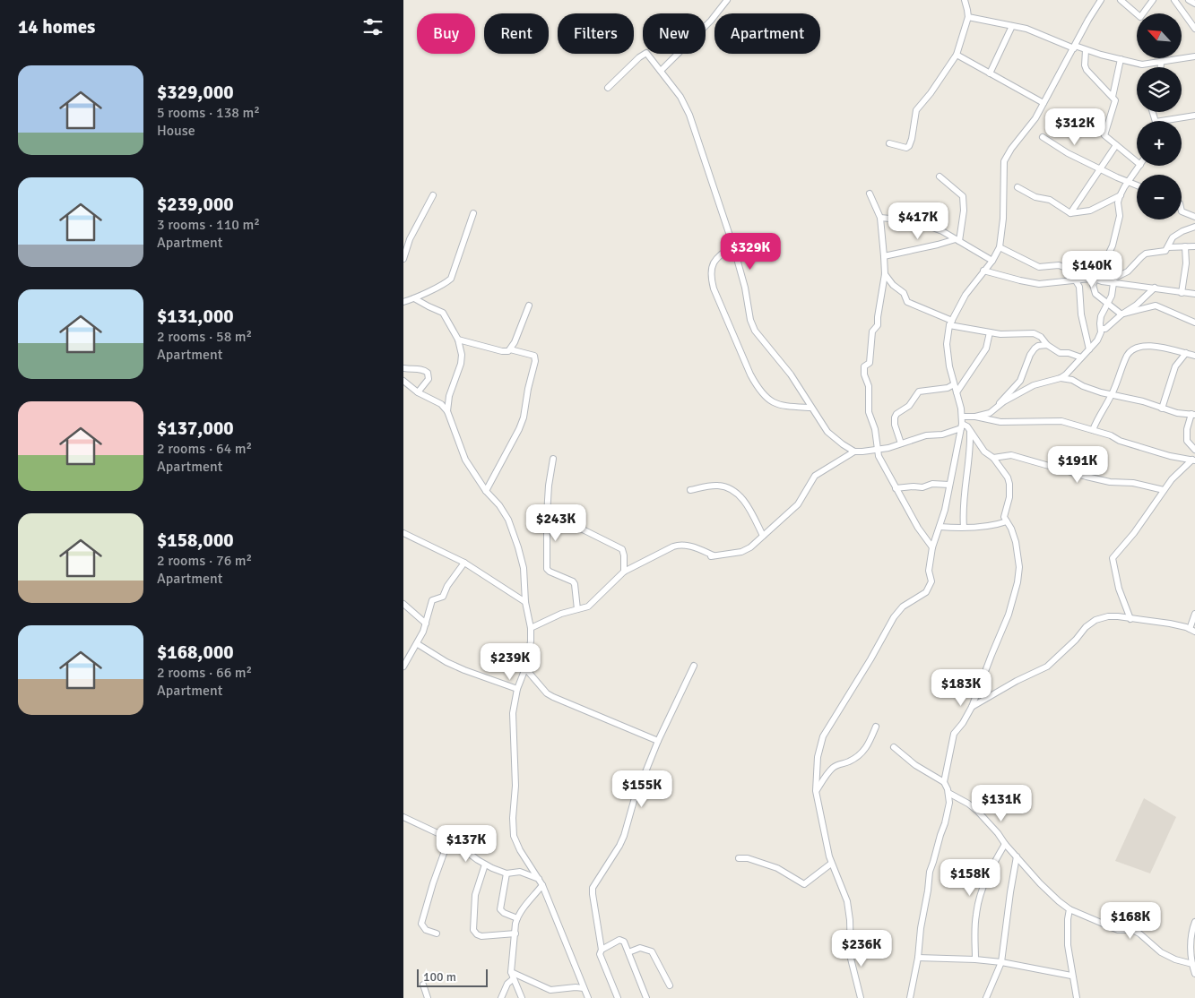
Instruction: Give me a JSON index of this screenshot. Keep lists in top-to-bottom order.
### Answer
{
  "scale_bar": "100 m",
  "north": "top left",
  "page": {
    "heading": "14 homes",
    "map_buttons": ["+", "−"],
    "chip": [
      "Buy",
      "Rent",
      "Filters",
      "New",
      "Apartment"
    ],
    "list": [
      {
        "name": "$329,000",
        "note": "5 rooms · 138 m² · House"
      },
      {
        "name": "$239,000",
        "note": "3 rooms · 110 m² · Apartment"
      },
      {
        "name": "$131,000",
        "note": "2 rooms · 58 m² · Apartment"
      },
      {
        "name": "$137,000",
        "note": "2 rooms · 64 m² · Apartment"
      },
      {
        "name": "$158,000",
        "note": "2 rooms · 76 m² · Apartment"
      },
      {
        "name": "$168,000",
        "note": "2 rooms · 66 m² · Apartment"
      }
    ],
    "price": [
      "$312K",
      "$417K",
      "$329K",
      "$140K",
      "$191K",
      "$243K",
      "$239K",
      "$183K",
      "$155K",
      "$131K",
      "$137K",
      "$158K",
      "$168K",
      "$236K"
    ],
    "scale": "100 m"
  }
}
